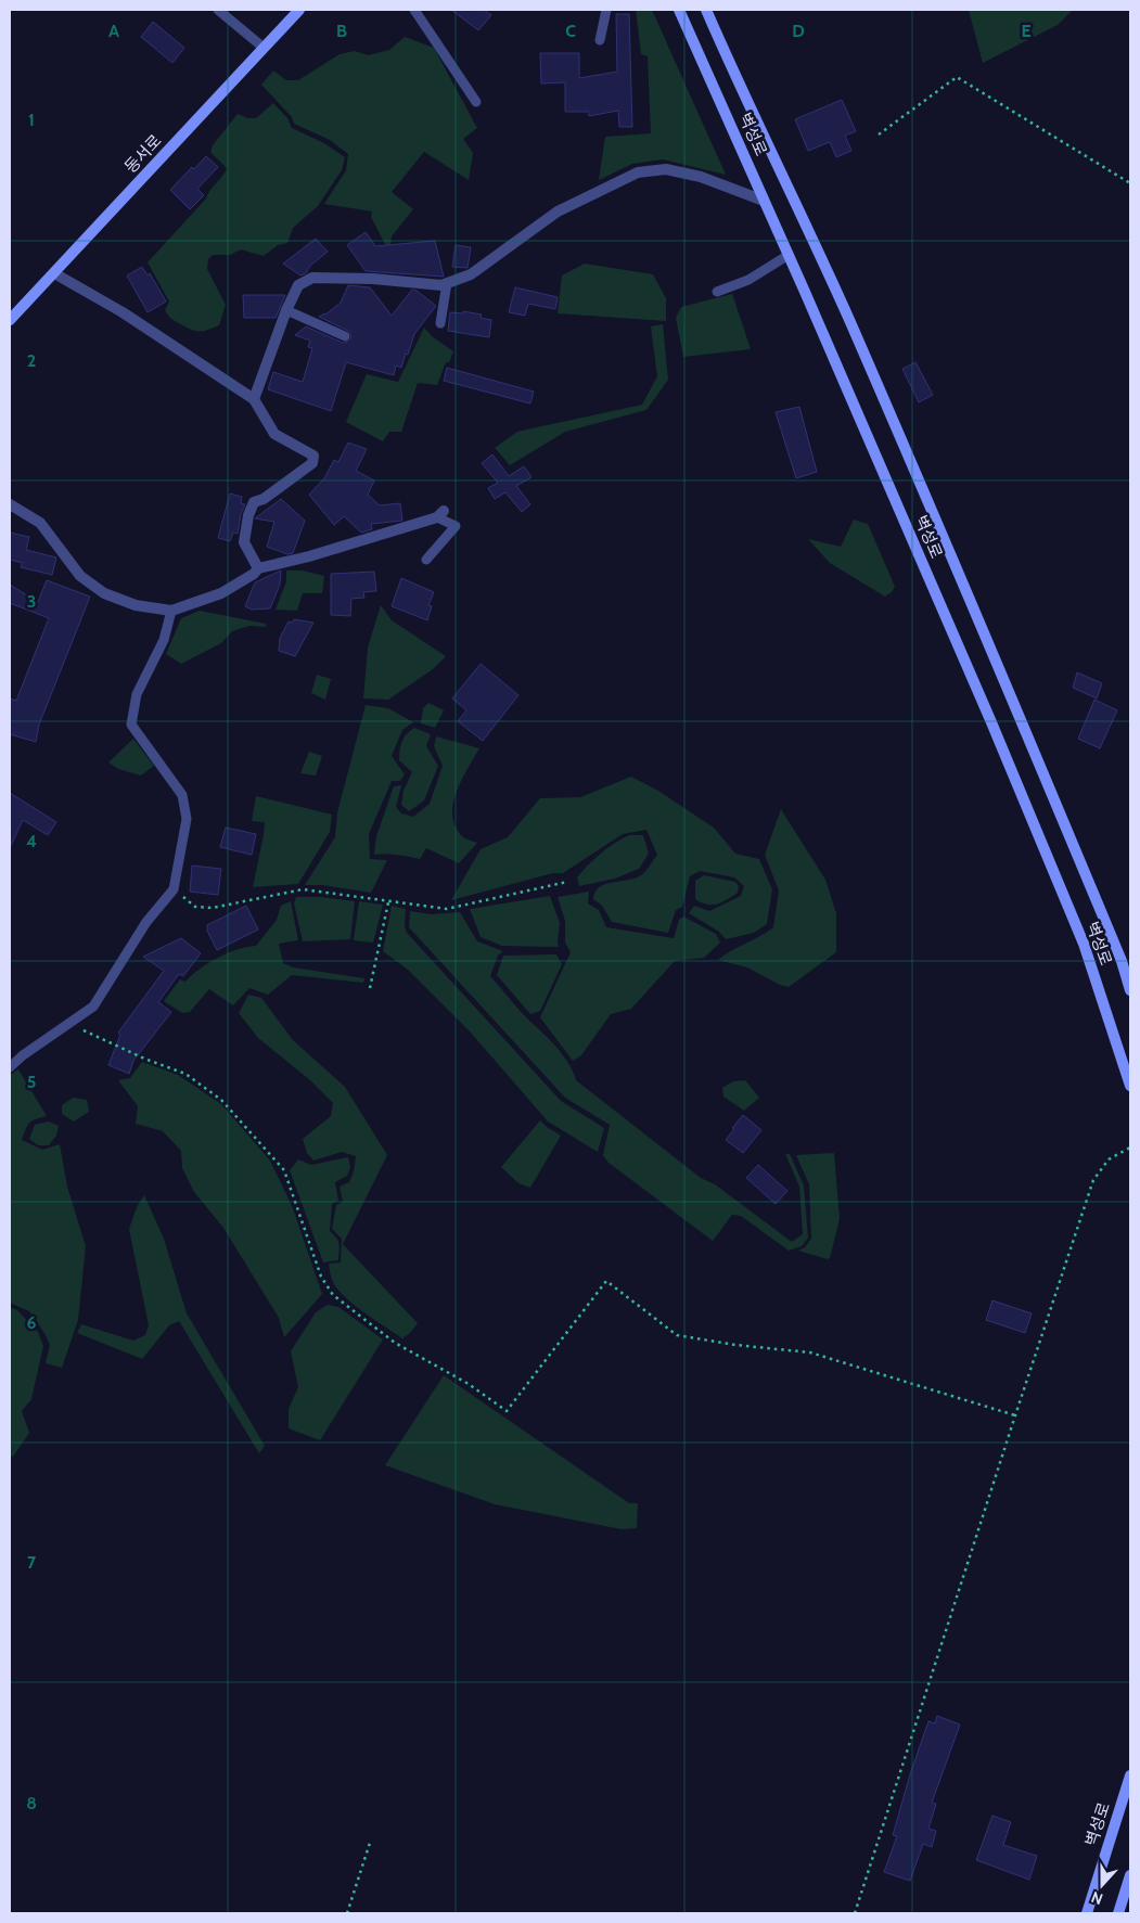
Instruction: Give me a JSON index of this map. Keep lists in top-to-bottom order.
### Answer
{
  "streets": {
    "main road": ["벽성로", "동서로"]
  },
  "north": "bottom",
  "grid": {
    "columns": [
      "A",
      "B",
      "C",
      "D",
      "E"
    ],
    "rows": [
      "1",
      "2",
      "3",
      "4",
      "5",
      "6",
      "7",
      "8"
    ]
  }
}
